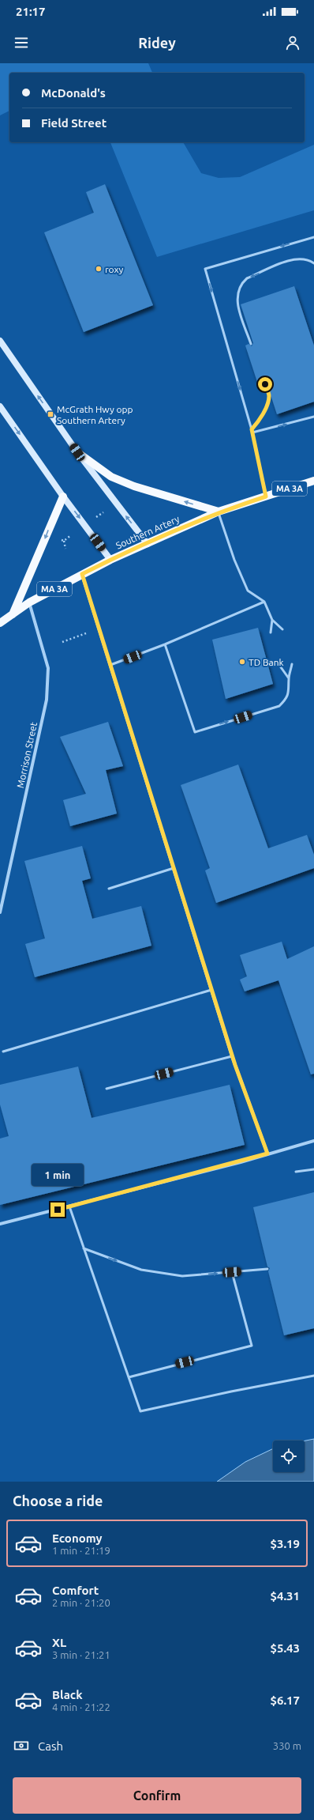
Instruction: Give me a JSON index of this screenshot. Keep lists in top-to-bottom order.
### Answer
{
  "streets": {
    "main road": ["MA 3A", "Southern Artery"],
    "street": ["Morrison Street"]
  },
  "crossings": [
    ["Southern Artery", "Morrison Street"]
  ],
  "places": {
    "other": ["roxy", "TD Bank"],
    "transit": ["McGrath Hwy opp Southern Artery"]
  },
  "page": {
    "status": "21:17",
    "header": "Ridey",
    "banner": ["McDonald's", "Field Street"],
    "bubble": "1 min",
    "heading": "Choose a ride",
    "list": [
      {
        "name": "Economy",
        "note": "1 min · 21:19",
        "value": "$3.19"
      },
      {
        "name": "Comfort",
        "note": "2 min · 21:20",
        "value": "$4.31"
      },
      {
        "name": "XL",
        "note": "3 min · 21:21",
        "value": "$5.43"
      },
      {
        "name": "Black",
        "note": "4 min · 21:22",
        "value": "$6.17"
      }
    ],
    "pay": ["Cash", "330 m"],
    "buttons": "Confirm"
  }
}
